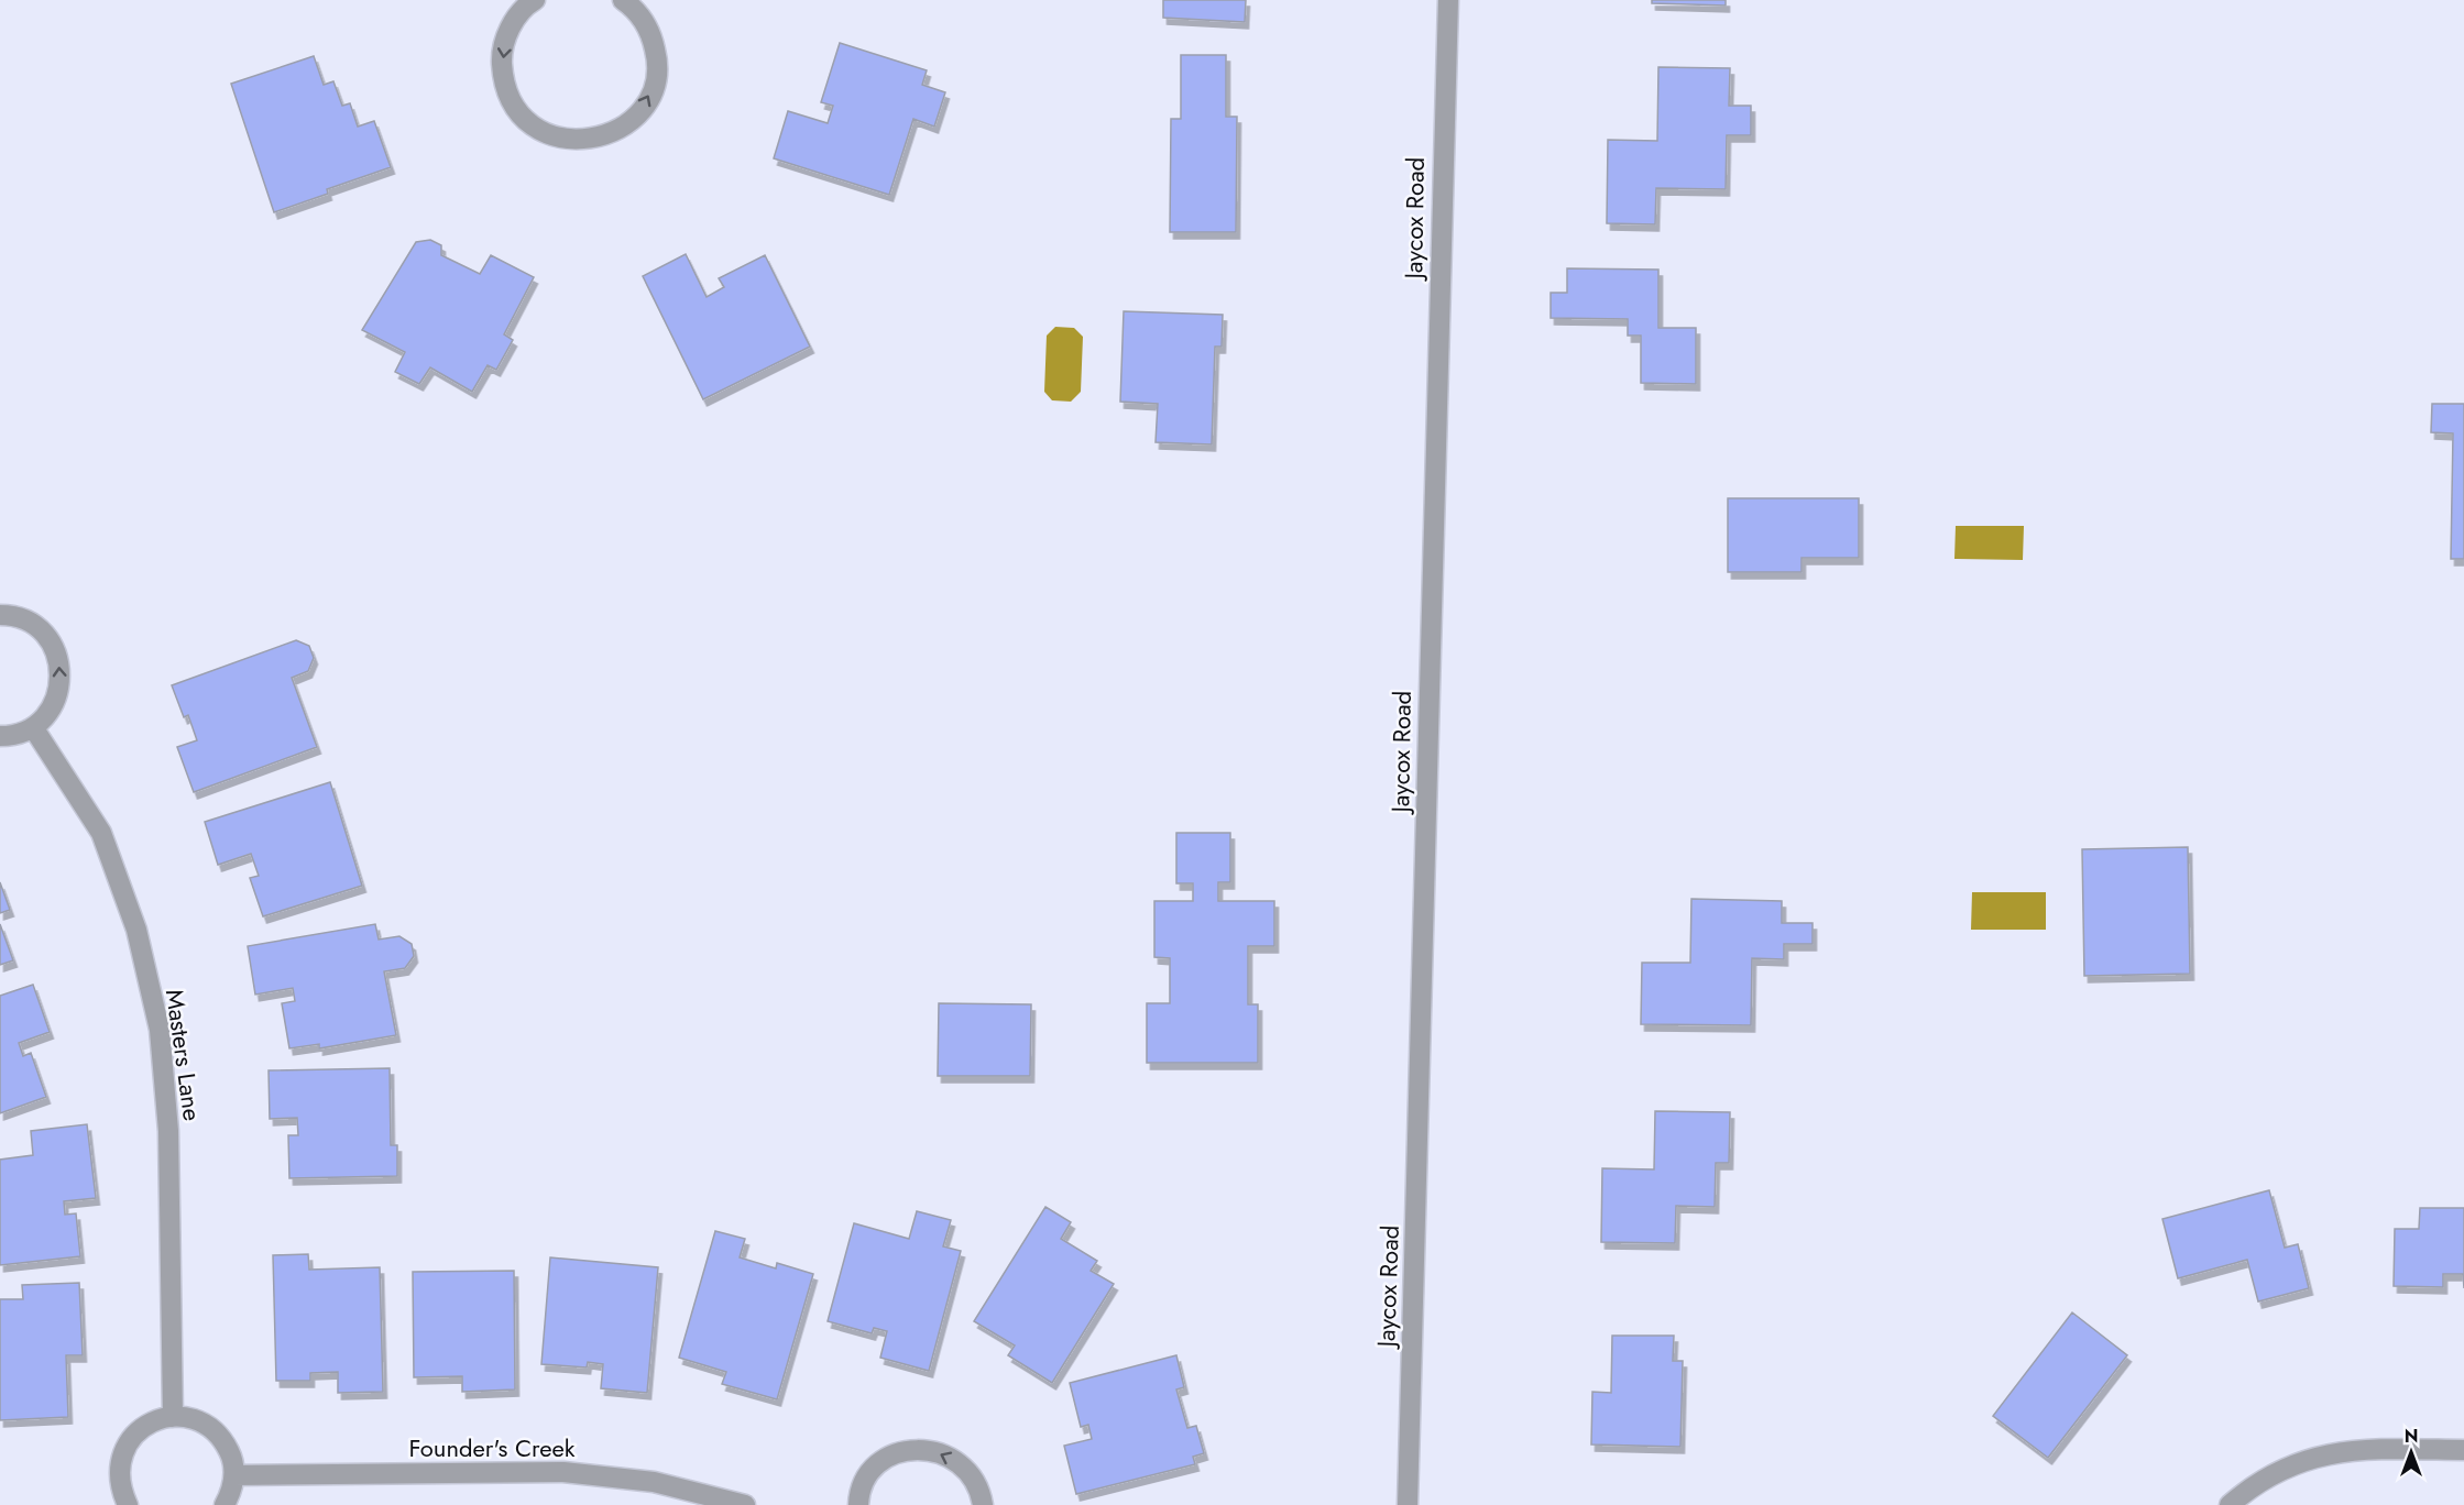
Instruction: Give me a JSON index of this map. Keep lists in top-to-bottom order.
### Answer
{
  "streets": {
    "street": ["Jaycox Road", "Masters Lane", "Founder's Creek"]
  },
  "north": "top"
}
